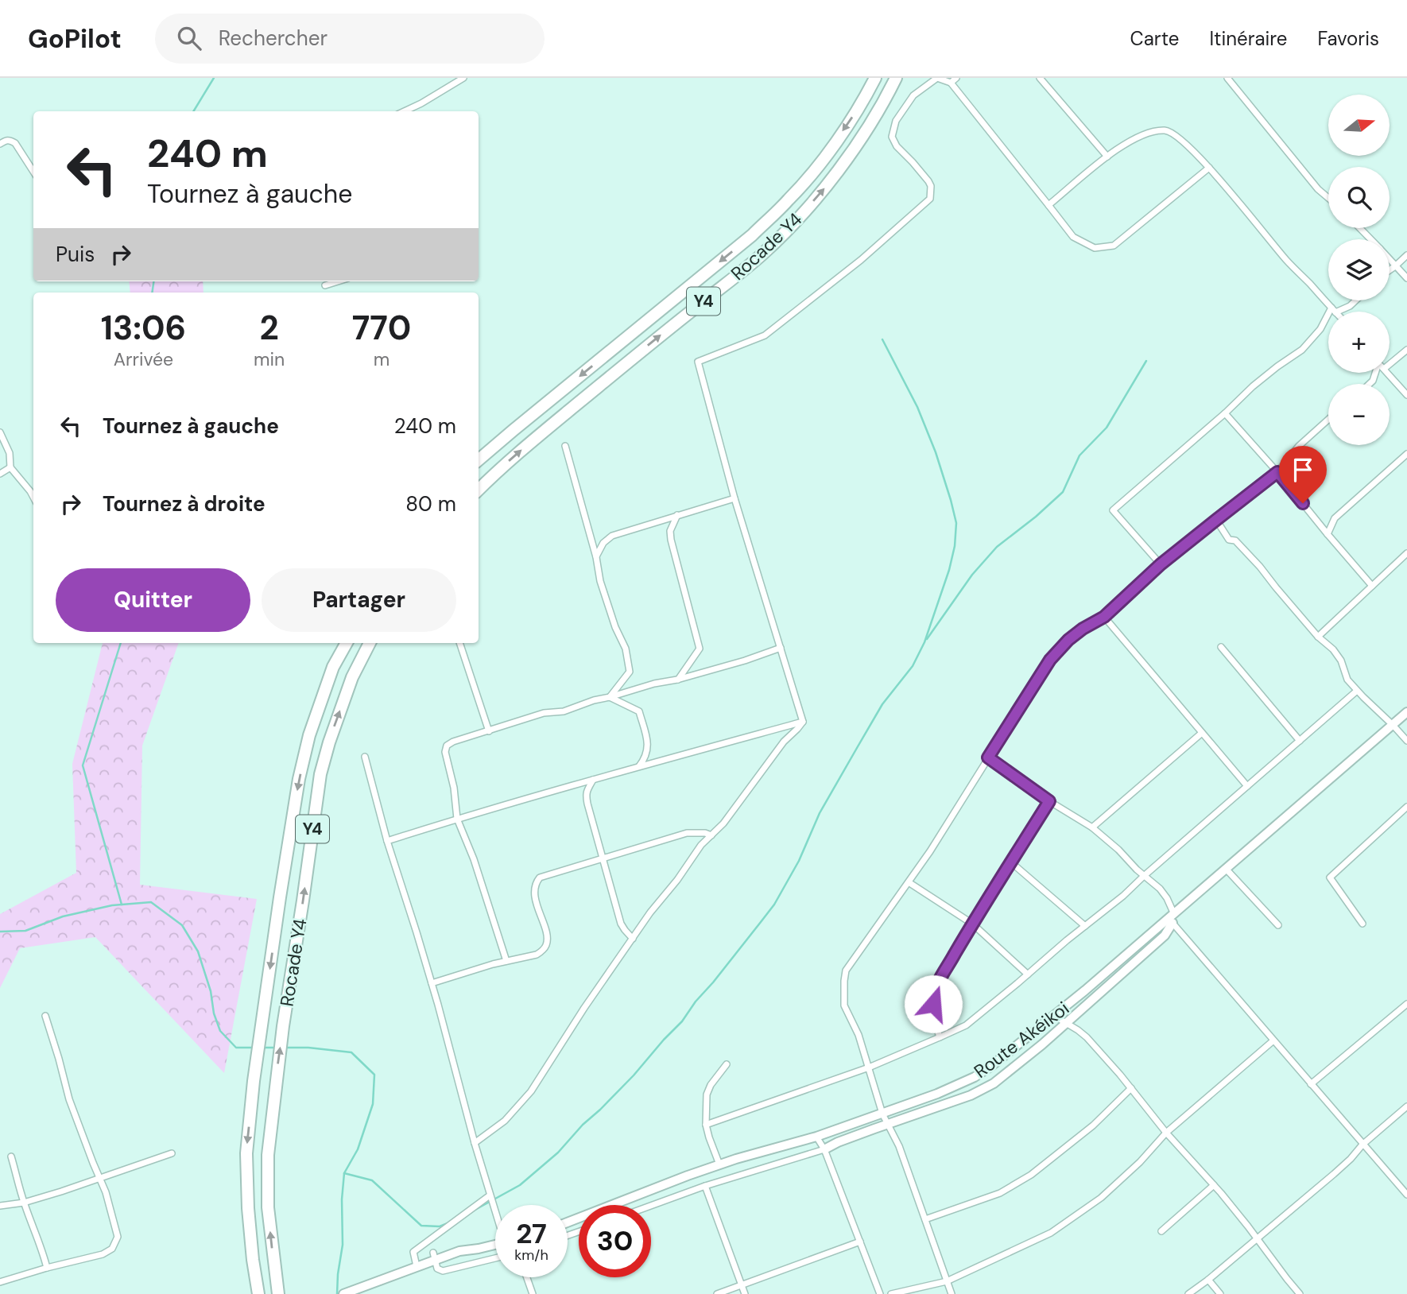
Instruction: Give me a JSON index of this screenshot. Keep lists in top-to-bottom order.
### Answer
{
  "streets": {
    "highway": ["Rocade Y4", "Y4"],
    "street": ["Route Akéikoi"]
  },
  "north": "right",
  "page": {
    "header": "GoPilot",
    "search": "Rechercher",
    "nav": ["Carte", "Itinéraire", "Favoris"],
    "map_buttons": ["+", "−"],
    "turn": ["240 m", "Tournez à gauche"],
    "then": "Puis",
    "eta": [
      "13:06",
      "Arrivée",
      "2",
      "min",
      "770",
      "m"
    ],
    "list": [
      {
        "name": "Tournez à gauche",
        "value": "240 m"
      },
      {
        "name": "Tournez à droite",
        "value": "80 m"
      }
    ],
    "buttons": ["Quitter", "Partager"],
    "speed": "27 km/h",
    "limit": "30"
  }
}
